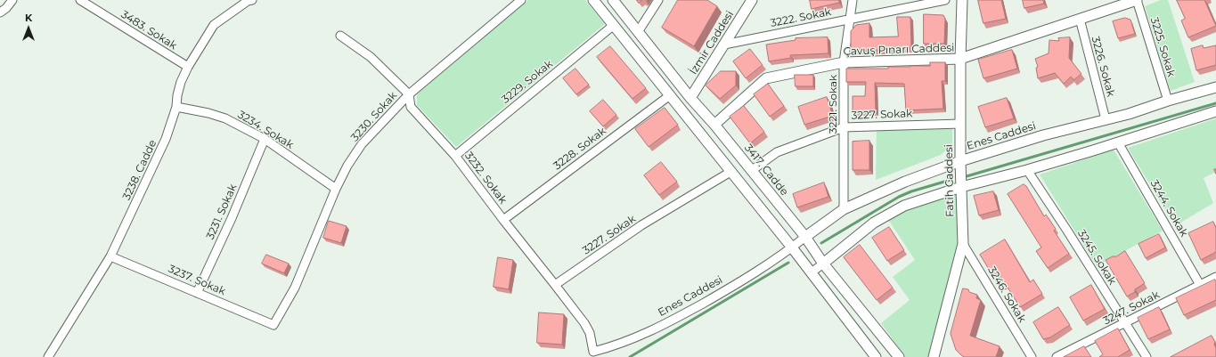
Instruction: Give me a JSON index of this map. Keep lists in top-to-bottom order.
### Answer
{
  "streets": {
    "street": [
      "3222. Sokak",
      "3483. Sokak",
      "İzmir Caddesi",
      "3225. Sokak",
      "Çavuş Pınarı Caddesi",
      "3226. Sokak",
      "3229. Sokak",
      "3221. Sokak",
      "3227. Sokak",
      "3230. Sokak",
      "3234. Sokak",
      "Enes Caddesi",
      "3228. Sokak",
      "3238. Cadde",
      "3417. Cadde",
      "3232. Sokak",
      "Fatih Caddesi",
      "3244. Sokak",
      "3231. Sokak",
      "3245. Sokak",
      "3237. Sokak",
      "3246. Sokak",
      "3247. Sokak"
    ]
  },
  "crossings": [
    ["3222. Sokak", "İzmir Caddesi"],
    ["3222. Sokak", "3221. Sokak"],
    ["3483. Sokak", "3238. Cadde"],
    ["İzmir Caddesi", "3417. Cadde"],
    ["3225. Sokak", "Çavuş Pınarı Caddesi"],
    ["3225. Sokak", "Enes Caddesi"],
    ["Çavuş Pınarı Caddesi", "3226. Sokak"],
    ["Çavuş Pınarı Caddesi", "3221. Sokak"],
    ["Çavuş Pınarı Caddesi", "3417. Cadde"],
    ["Çavuş Pınarı Caddesi", "Fatih Caddesi"],
    ["3226. Sokak", "Enes Caddesi"],
    ["3229. Sokak", "3232. Sokak"],
    ["3221. Sokak", "3227. Sokak"],
    ["3221. Sokak", "Enes Caddesi"],
    ["3227. Sokak", "3417. Cadde"],
    ["3227. Sokak", "3232. Sokak"],
    ["3227. Sokak", "Fatih Caddesi"],
    ["3230. Sokak", "3234. Sokak"],
    ["3230. Sokak", "3232. Sokak"],
    ["3230. Sokak", "3237. Sokak"],
    ["3234. Sokak", "3238. Cadde"],
    ["3234. Sokak", "3231. Sokak"],
    ["Enes Caddesi", "3417. Cadde"],
    ["Enes Caddesi", "3232. Sokak"],
    ["Enes Caddesi", "Fatih Caddesi"],
    ["3228. Sokak", "3232. Sokak"],
    ["3238. Cadde", "3237. Sokak"],
    ["Fatih Caddesi", "3246. Sokak"],
    ["3244. Sokak", "3247. Sokak"],
    ["3231. Sokak", "3237. Sokak"],
    ["3245. Sokak", "3247. Sokak"]
  ],
  "north": "top"
}
